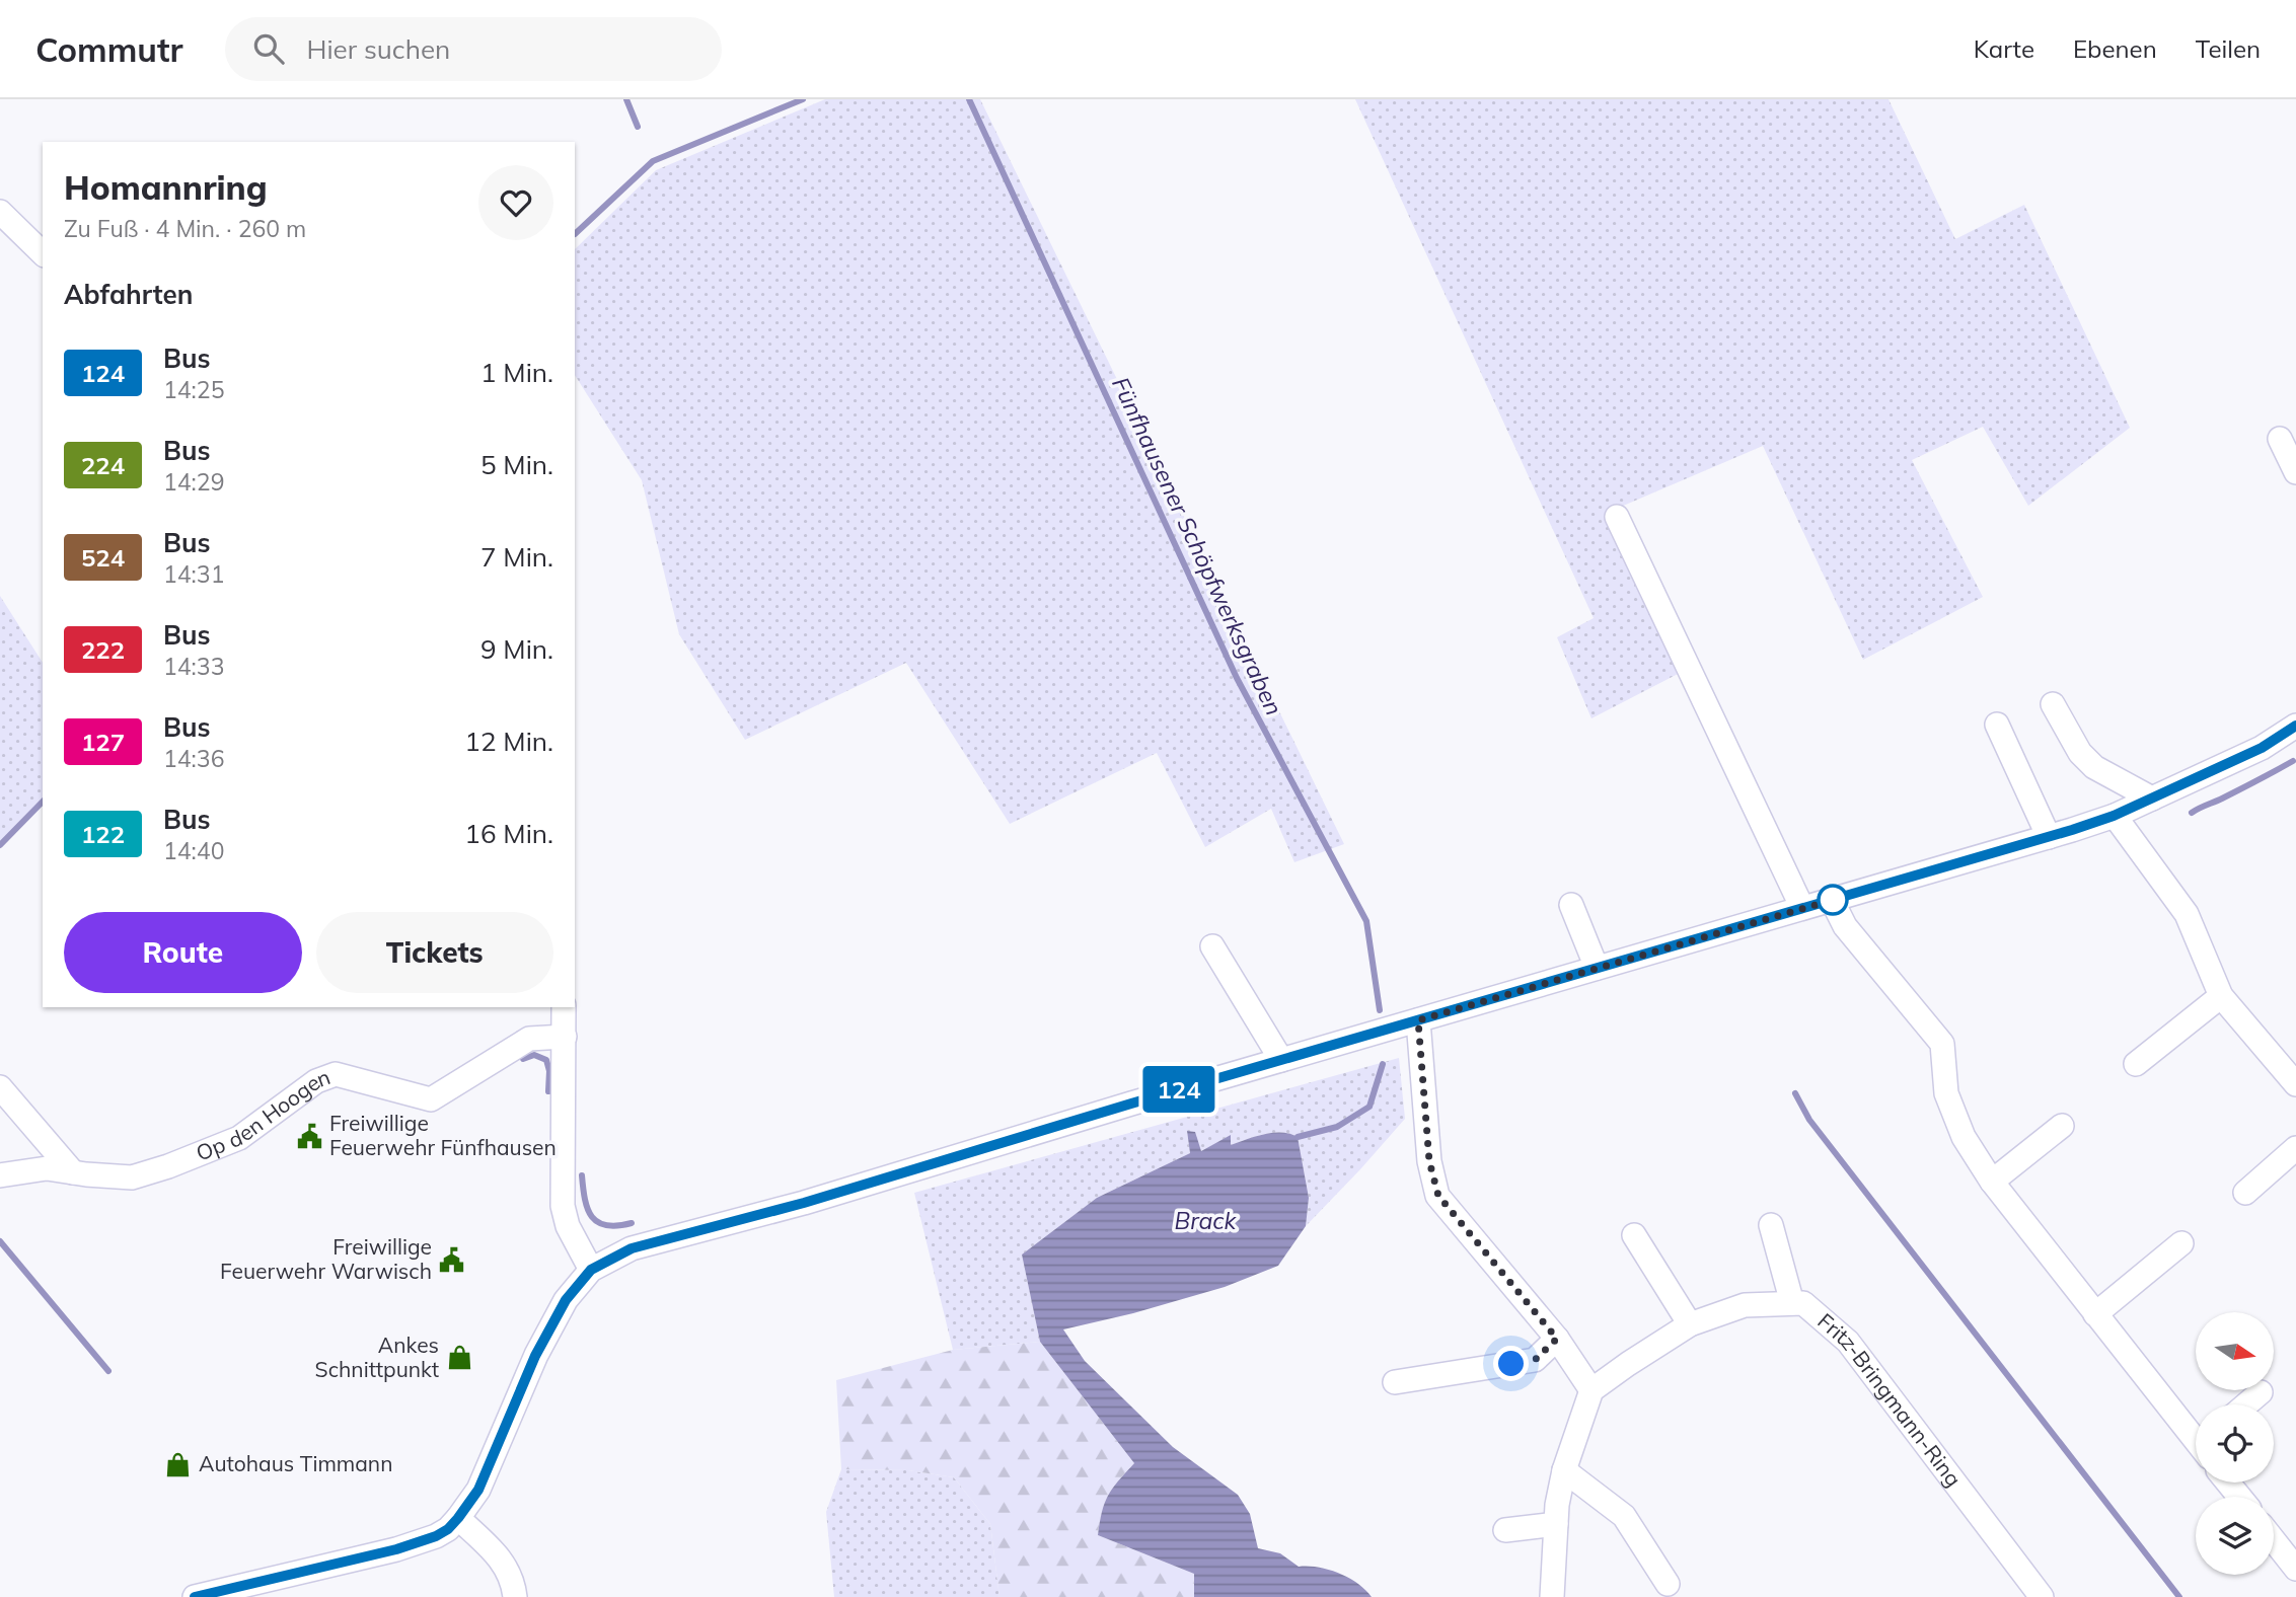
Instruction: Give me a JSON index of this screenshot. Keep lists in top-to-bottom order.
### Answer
{
  "streets": {
    "street": ["Op den Hoogen", "Fritz-Bringmann-Ring"]
  },
  "water": ["Fünfhausener Schöpfwerksgraben", "Brack"],
  "places": {
    "public building": ["Freiwillige Feuerwehr Fünfhausen", "Freiwillige Feuerwehr Warwisch"],
    "shop": ["Ankes Schnittpunkt", "Autohaus Timmann"]
  },
  "lines": ["bus line 124"],
  "north": "right",
  "page": {
    "header": "Commutr",
    "search": "Hier suchen",
    "nav": ["Karte", "Ebenen", "Teilen"],
    "on_map": "124",
    "heading": [
      ["Homannring", "Zu Fuß · 4 Min. · 260 m"],
      "Abfahrten"
    ],
    "list": [
      {
        "mark": "124",
        "name": "Bus",
        "note": "14:25",
        "value": "1 Min."
      },
      {
        "mark": "224",
        "name": "Bus",
        "note": "14:29",
        "value": "5 Min."
      },
      {
        "mark": "524",
        "name": "Bus",
        "note": "14:31",
        "value": "7 Min."
      },
      {
        "mark": "222",
        "name": "Bus",
        "note": "14:33",
        "value": "9 Min."
      },
      {
        "mark": "127",
        "name": "Bus",
        "note": "14:36",
        "value": "12 Min."
      },
      {
        "mark": "122",
        "name": "Bus",
        "note": "14:40",
        "value": "16 Min."
      }
    ],
    "buttons": ["Route", "Tickets"]
  }
}
